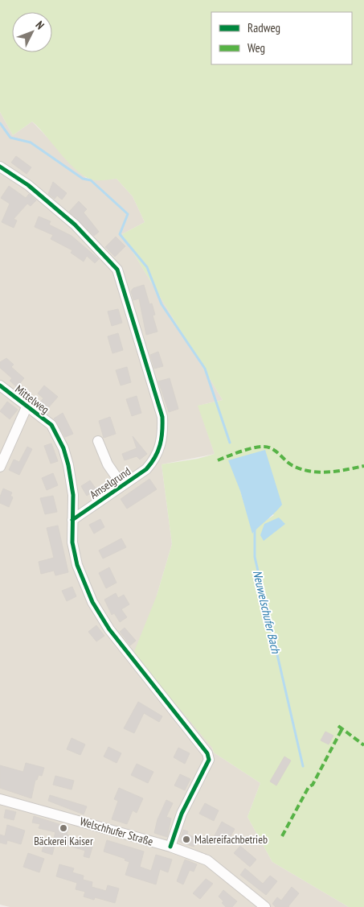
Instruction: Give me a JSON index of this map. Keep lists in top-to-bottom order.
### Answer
{
  "streets": {
    "street": ["Mittelweg", "Amselgrund", "Welschhufer Straße"]
  },
  "crossings": [
    ["Mittelweg", "Amselgrund"]
  ],
  "water": ["Neuwelschufer Bach"],
  "places": ["Bäckerei Kaiser", "Malereifachbetrieb"],
  "legend": ["Radweg", "Weg"],
  "north": "top right"
}
